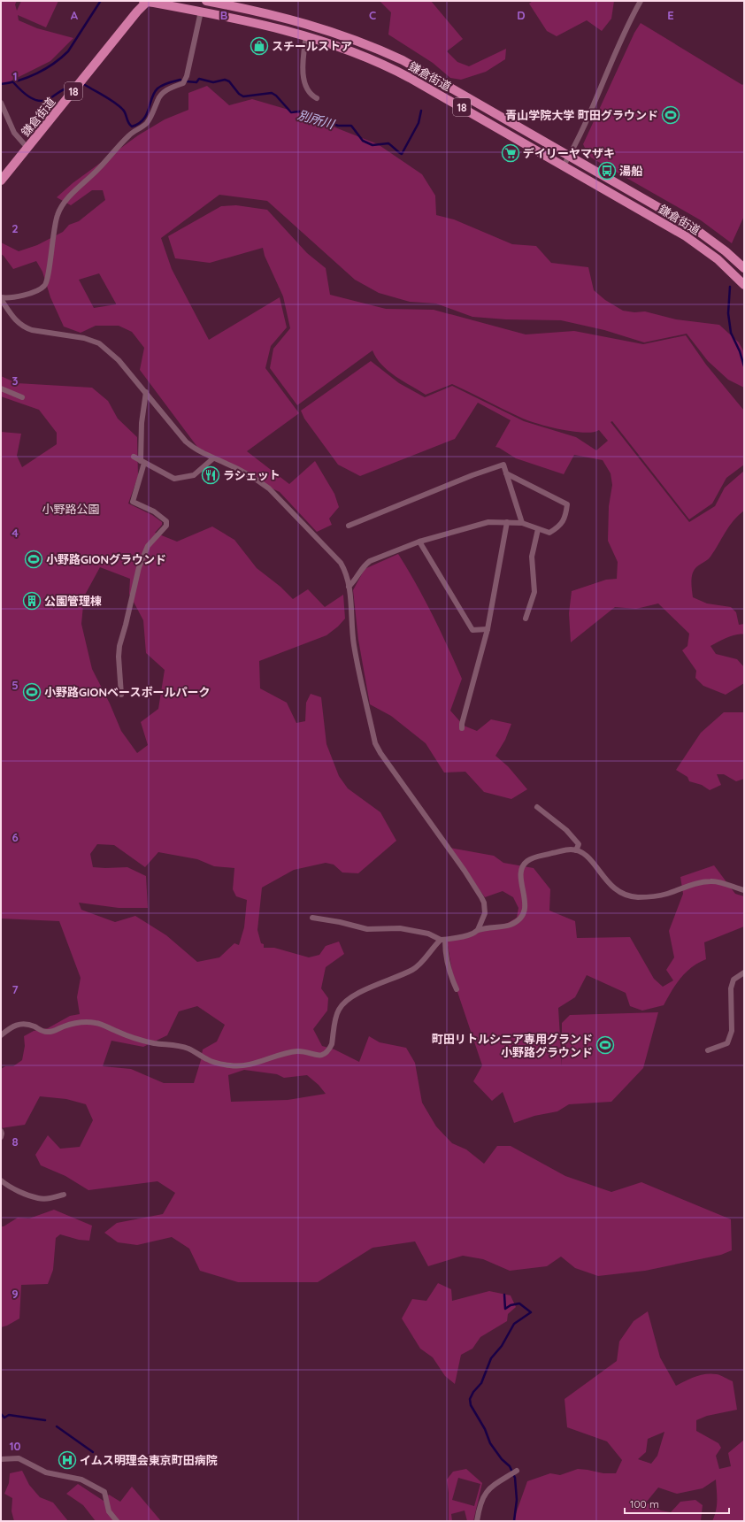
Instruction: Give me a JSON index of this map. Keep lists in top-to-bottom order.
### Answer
{
  "streets": {
    "main road": ["鎌倉街道", "18"]
  },
  "water": ["別所川"],
  "parks": ["小野路公園"],
  "places": {
    "shop": ["スチールストア"],
    "sports": [
      "青山学院大学 町田グラウンド",
      "小野路GIONグラウンド",
      "小野路GIONベースボールパーク",
      "町田リトルシニア専用グランド 小野路グラウンド"
    ],
    "supermarket": ["デイリーヤマザキ"],
    "bus stop": ["湯船"],
    "restaurant": ["ラシェット"],
    "building": ["公園管理棟"],
    "hospital": ["イムス明理会東京町田病院"]
  },
  "scale_bar": "100 m",
  "grid": {
    "columns": [
      "A",
      "B",
      "C",
      "D",
      "E"
    ],
    "rows": [
      "1",
      "2",
      "3",
      "4",
      "5",
      "6",
      "7",
      "8",
      "9",
      "10"
    ]
  }
}
